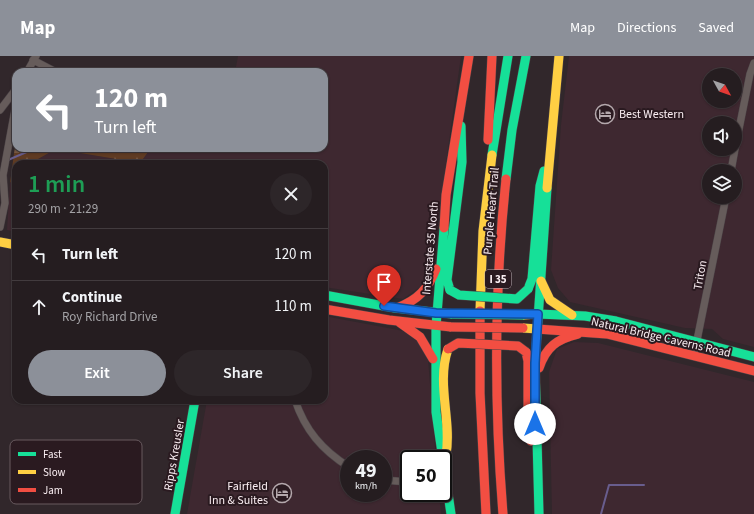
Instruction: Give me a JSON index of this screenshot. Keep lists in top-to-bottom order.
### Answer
{
  "streets": {
    "main road": [
      "Purple Heart Trail",
      "Interstate 35 North",
      "I 35",
      "Natural Bridge Caverns Road",
      "Ripps Kreusler"
    ],
    "street": ["Triton"]
  },
  "crossings": [
    ["Interstate 35 North", "Natural Bridge Caverns Road"],
    ["Triton", "Natural Bridge Caverns Road"]
  ],
  "places": {
    "hotel": ["Best Western", "Fairfield Inn & Suites"]
  },
  "legend": ["Fast", "Slow", "Jam"],
  "north": "bottom right",
  "page": {
    "header": "Map",
    "nav": ["Map", "Directions", "Saved"],
    "turn": ["120 m", "Turn left"],
    "heading": ["1 min", "290 m · 21:29"],
    "list": [
      {
        "name": "Turn left",
        "value": "120 m"
      },
      {
        "name": "Continue",
        "note": "Roy Richard Drive",
        "value": "110 m"
      }
    ],
    "buttons": ["Exit", "Share"],
    "speed": "49 km/h",
    "limit": "50"
  }
}
